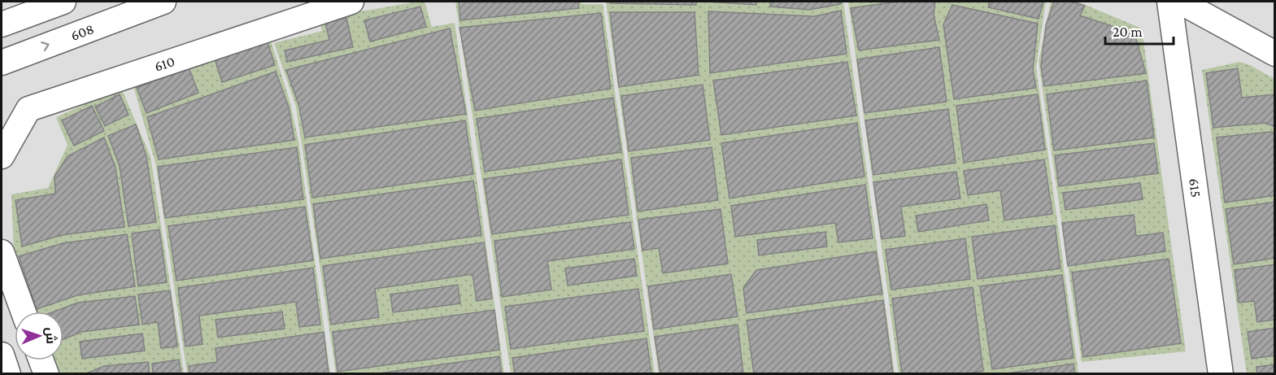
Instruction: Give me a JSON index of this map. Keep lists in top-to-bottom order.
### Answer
{
  "streets": {
    "street": ["608", "610", "615"]
  },
  "scale_bar": "20 m",
  "north": "right"
}
